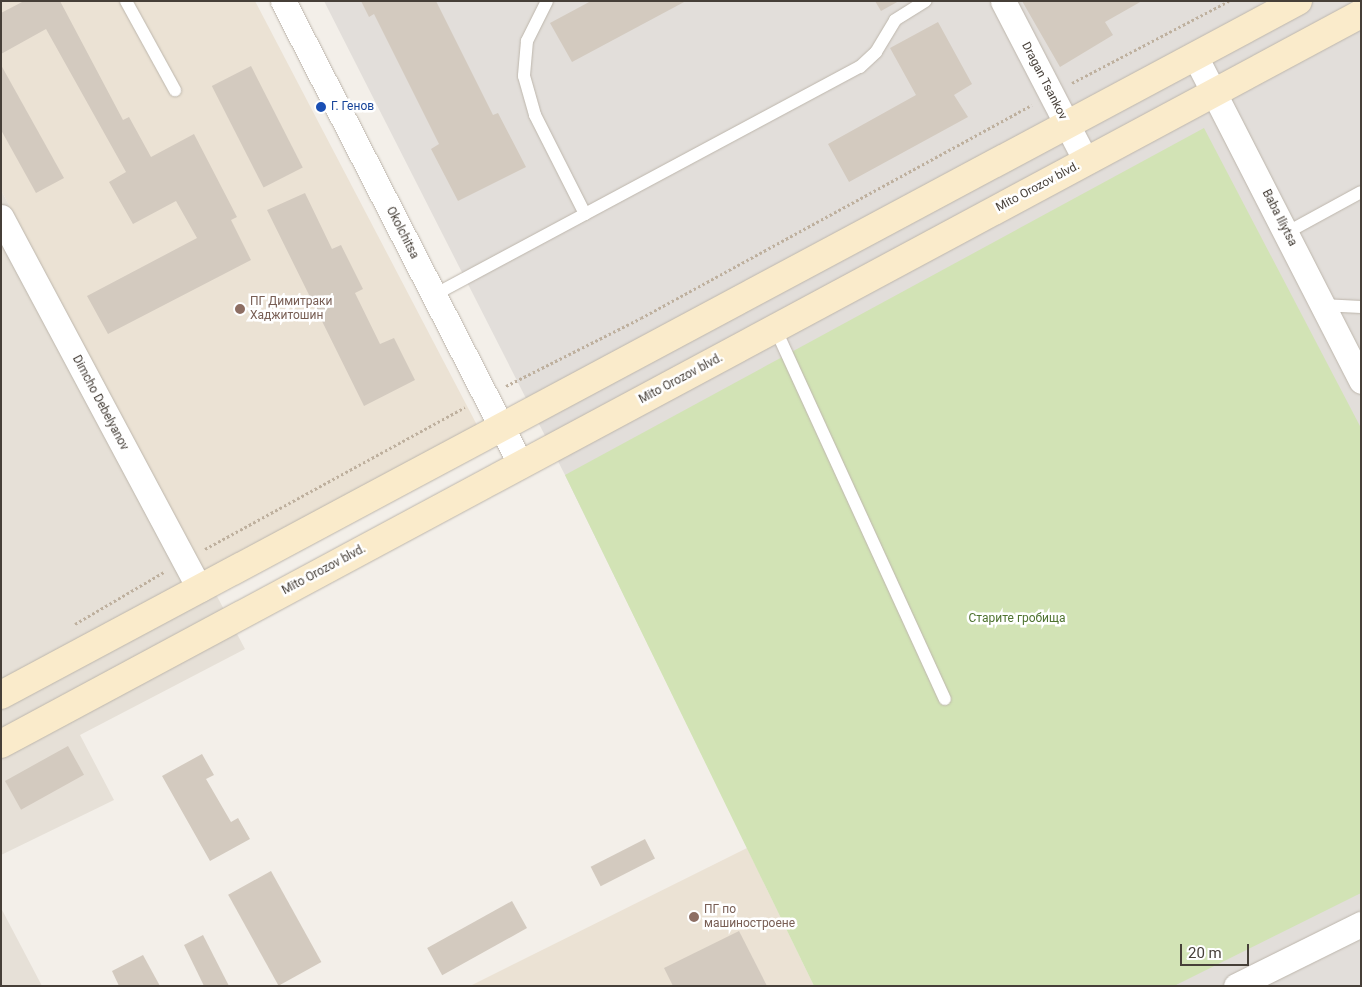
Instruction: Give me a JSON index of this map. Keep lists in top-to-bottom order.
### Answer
{
  "streets": {
    "main road": ["Mito Orozov blvd."],
    "street": [
      "Dragan Tsankov",
      "Baba Iliytsa",
      "Okolchitsa",
      "Dimcho Debelyanov"
    ]
  },
  "crossings": [
    ["Dragan Tsankov", "Mito Orozov blvd."],
    ["Mito Orozov blvd.", "Baba Iliytsa"],
    ["Mito Orozov blvd.", "Okolchitsa"]
  ],
  "parks": ["Старите гробища"],
  "places": ["Г. Генов", "ПГ Димитраки Хаджитошин", "ПГ по машиностроене"],
  "scale_bar": "20 m"
}
